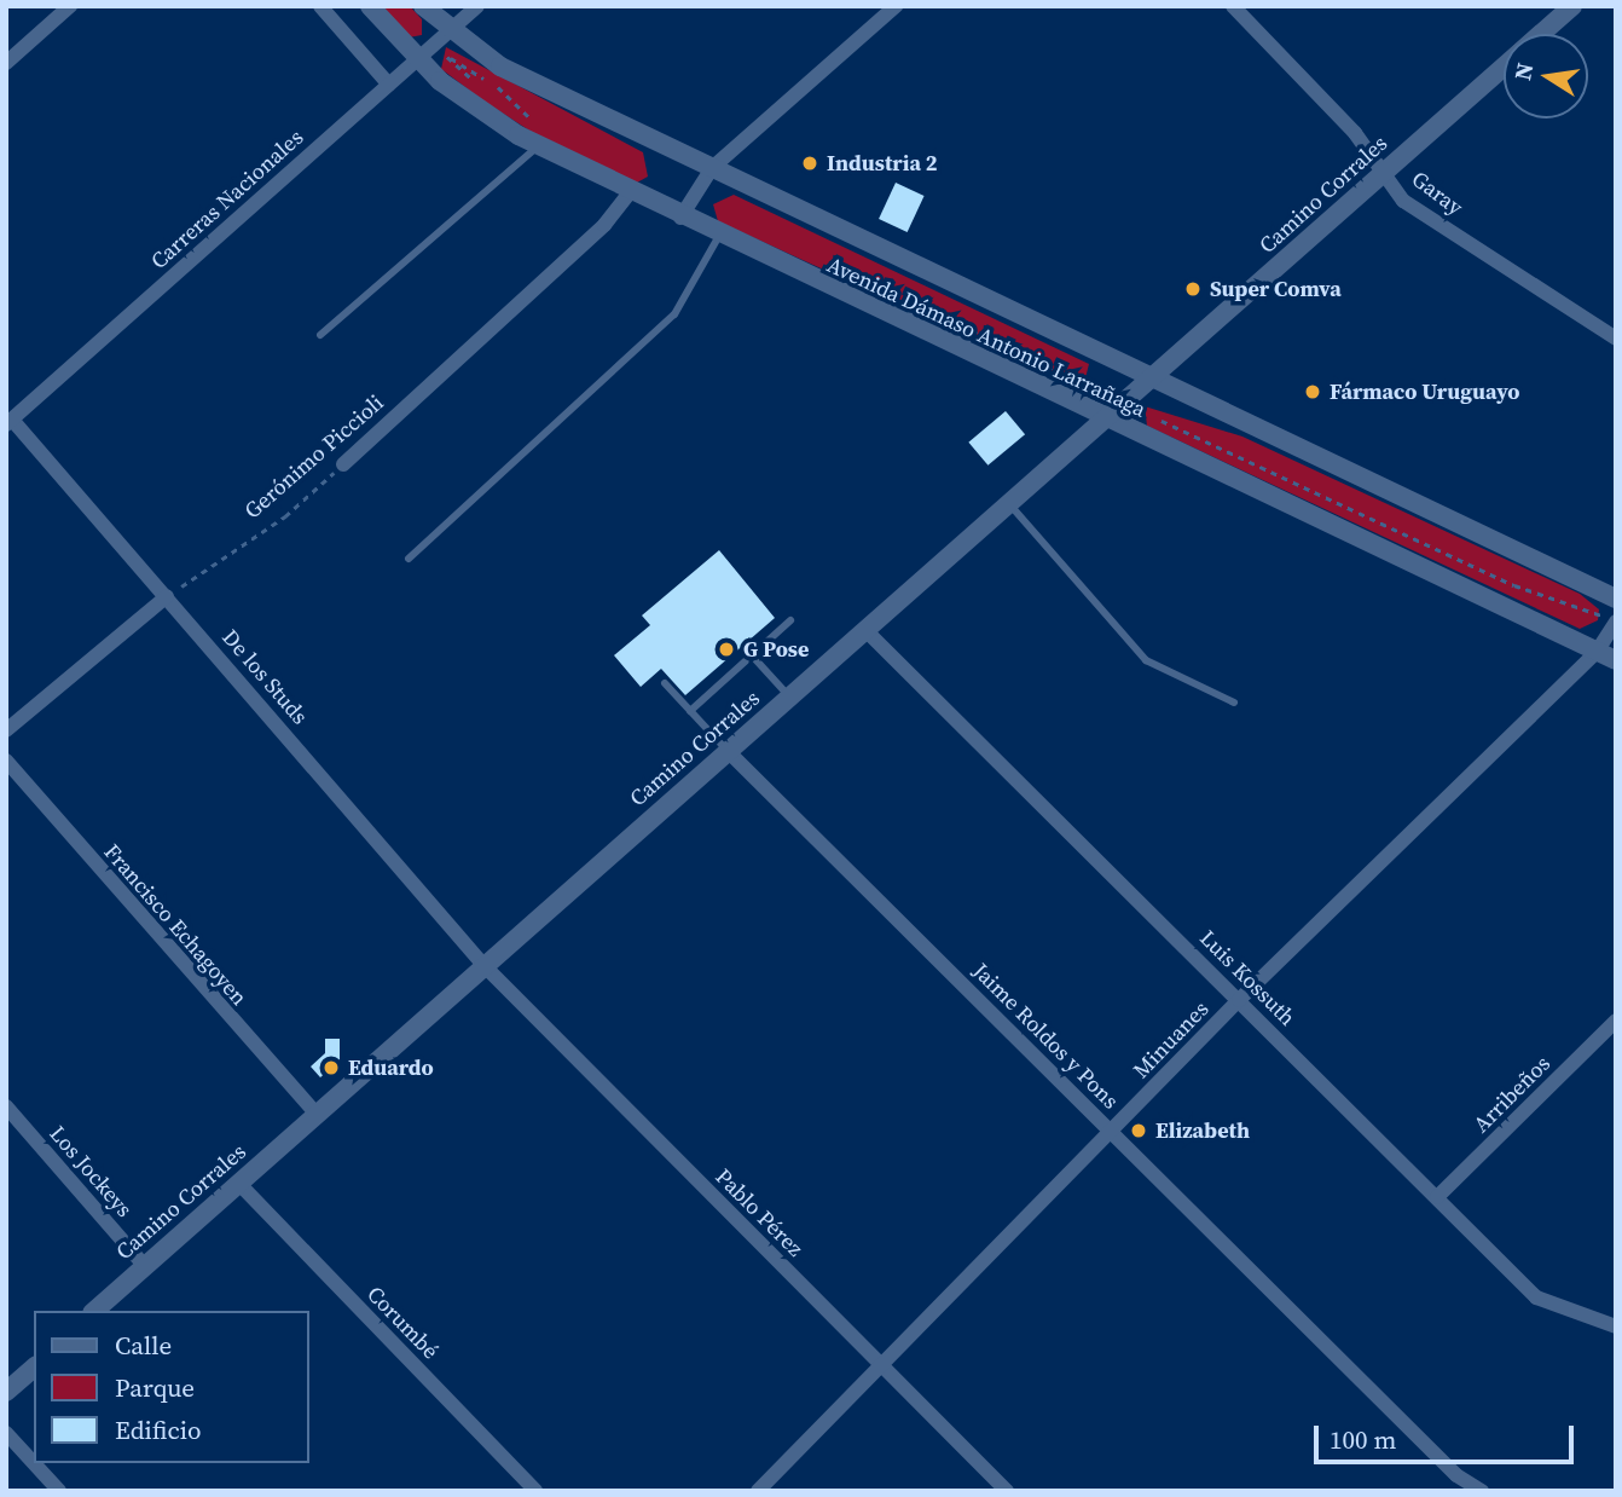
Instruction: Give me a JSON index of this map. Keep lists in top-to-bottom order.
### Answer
{
  "streets": {
    "street": [
      "Garay",
      "Camino Corrales",
      "Carreras Nacionales",
      "Avenida Dámaso Antonio Larrañaga",
      "Gerónimo Piccioli",
      "De los Studs",
      "Francisco Echagoyen",
      "Luis Kossuth",
      "Jaime Roldos y Pons",
      "Minuanes",
      "Arribeños",
      "Los Jockeys",
      "Pablo Pérez",
      "Corumbé"
    ]
  },
  "crossings": [
    ["Garay", "Camino Corrales"],
    ["Camino Corrales", "Avenida Dámaso Antonio Larrañaga"],
    ["Camino Corrales", "De los Studs"],
    ["Camino Corrales", "Francisco Echagoyen"],
    ["Camino Corrales", "Luis Kossuth"],
    ["Camino Corrales", "Jaime Roldos y Pons"],
    ["Camino Corrales", "Los Jockeys"],
    ["Camino Corrales", "Pablo Pérez"],
    ["Camino Corrales", "Corumbé"],
    ["Carreras Nacionales", "Avenida Dámaso Antonio Larrañaga"],
    ["Carreras Nacionales", "De los Studs"],
    ["Avenida Dámaso Antonio Larrañaga", "Gerónimo Piccioli"],
    ["Avenida Dámaso Antonio Larrañaga", "Minuanes"],
    ["Gerónimo Piccioli", "De los Studs"],
    ["De los Studs", "Pablo Pérez"],
    ["Luis Kossuth", "Minuanes"],
    ["Luis Kossuth", "Arribeños"],
    ["Jaime Roldos y Pons", "Minuanes"],
    ["Minuanes", "Pablo Pérez"]
  ],
  "places": [
    "Industria 2",
    "Super Comva",
    "Fármaco Uruguayo",
    "G Pose",
    "Eduardo",
    "Elizabeth"
  ],
  "legend": ["Calle", "Parque", "Edificio"],
  "scale_bar": "100 m",
  "north": "left"
}
